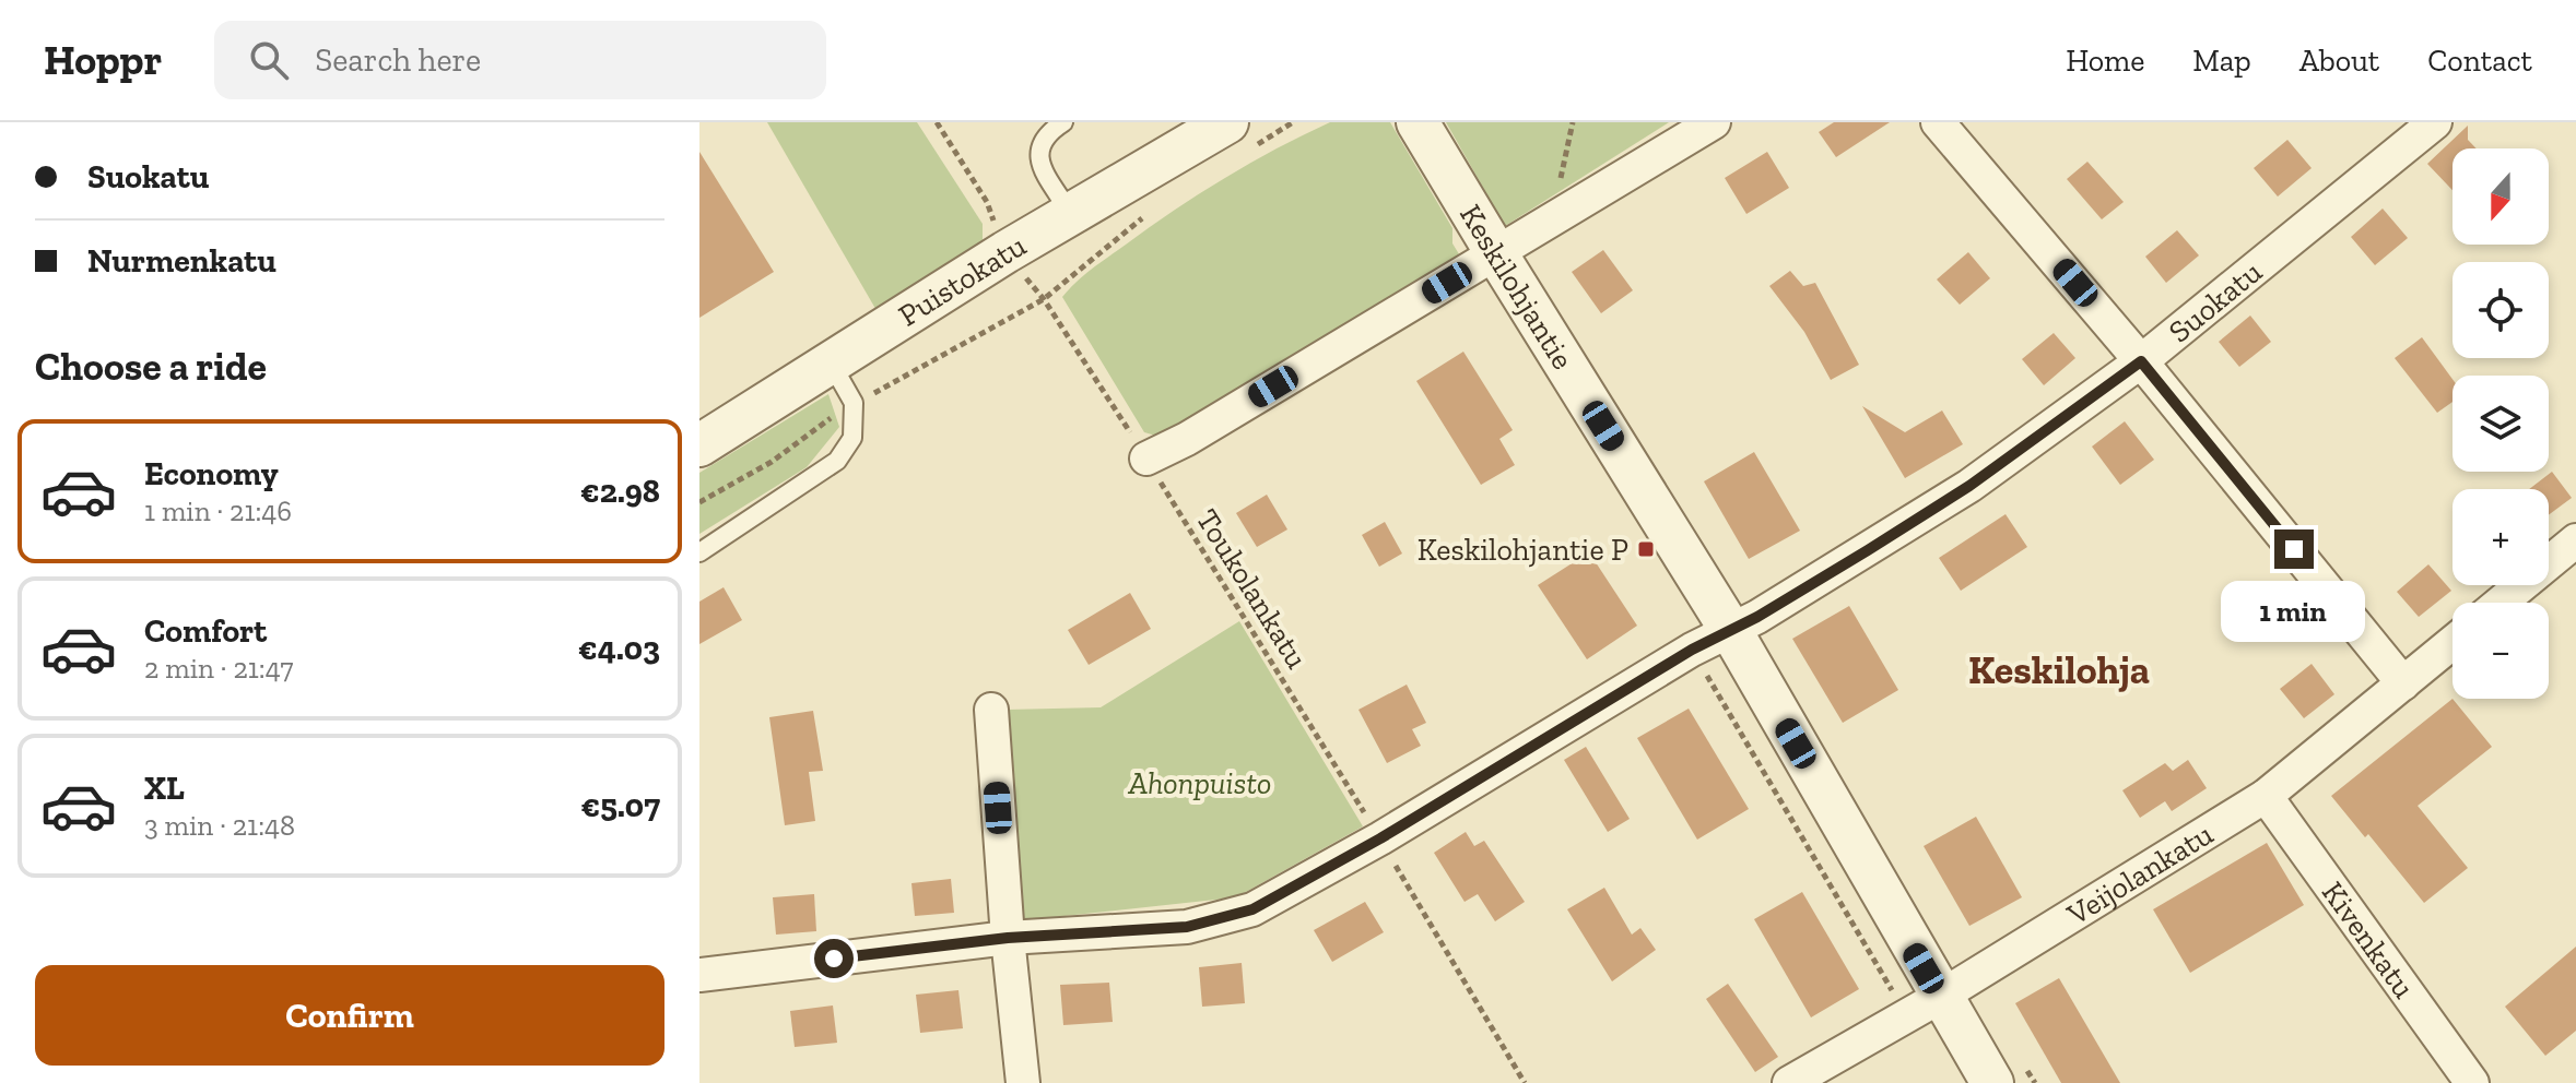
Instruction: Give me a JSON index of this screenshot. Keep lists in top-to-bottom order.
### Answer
{
  "streets": {
    "street": [
      "Puistokatu",
      "Keskilohjantie",
      "Suokatu",
      "Veijolankatu",
      "Kivenkatu"
    ],
    "path": ["Toukolankatu"]
  },
  "crossings": [
    ["Puistokatu", "Toukolankatu"],
    ["Keskilohjantie", "Suokatu"],
    ["Keskilohjantie", "Veijolankatu"],
    ["Suokatu", "Toukolankatu"],
    ["Veijolankatu", "Kivenkatu"]
  ],
  "districts": ["Keskilohja"],
  "parks": ["Ahonpuisto"],
  "places": {
    "transit": ["Keskilohjantie P"]
  },
  "north": "bottom",
  "page": {
    "header": "Hoppr",
    "search": "Search here",
    "nav": [
      "Home",
      "Map",
      "About",
      "Contact"
    ],
    "banner": ["Suokatu", "Nurmenkatu"],
    "map_buttons": ["+", "−"],
    "heading": "Choose a ride",
    "list": [
      {
        "name": "Economy",
        "note": "1 min · 21:46",
        "value": "€2.98"
      },
      {
        "name": "Comfort",
        "note": "2 min · 21:47",
        "value": "€4.03"
      },
      {
        "name": "XL",
        "note": "3 min · 21:48",
        "value": "€5.07"
      }
    ],
    "bubble": "1 min",
    "buttons": "Confirm"
  }
}
